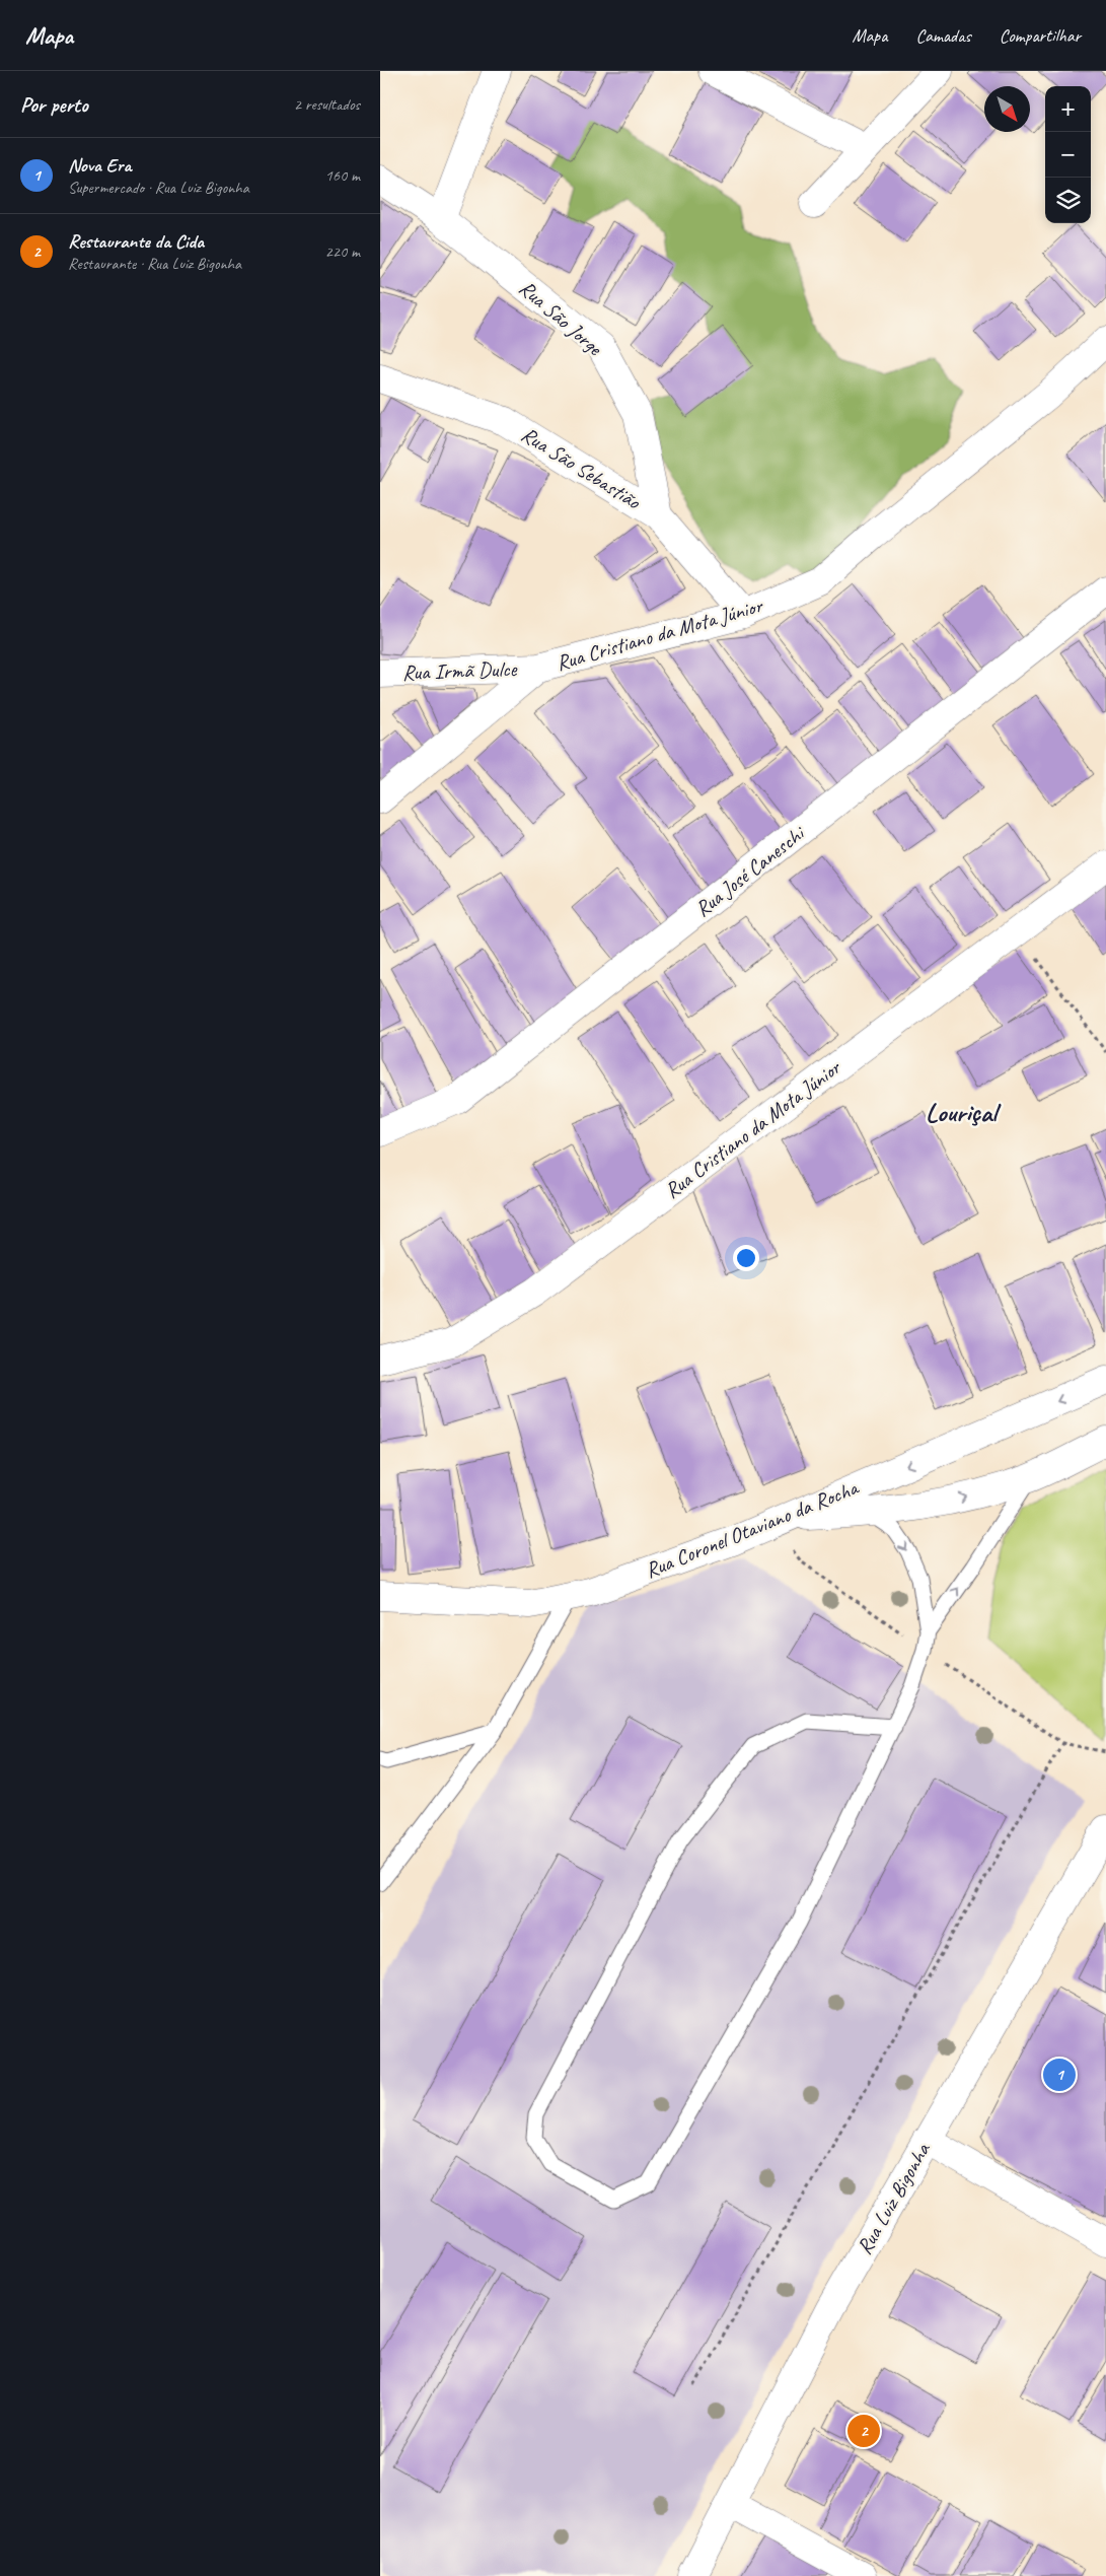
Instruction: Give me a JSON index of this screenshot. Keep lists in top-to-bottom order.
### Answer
{
  "streets": {
    "street": [
      "Rua São Jorge",
      "Rua São Sebastião",
      "Rua Cristiano da Mota Júnior",
      "Rua Irmã Dulce",
      "Rua José Caneschi",
      "Rua Coronel Otaviano da Rocha",
      "Rua Luiz Bigonha"
    ]
  },
  "crossings": [
    ["Rua São Jorge", "Rua São Sebastião"],
    ["Rua São Sebastião", "Rua Cristiano da Mota Júnior"],
    ["Rua Cristiano da Mota Júnior", "Rua Irmã Dulce"]
  ],
  "districts": ["Louriçal"],
  "north": "bottom right",
  "page": {
    "header": "Mapa",
    "nav": ["Mapa", "Camadas", "Compartilhar"],
    "heading": ["Por perto", "2 resultados"],
    "map_buttons": ["+", "−"],
    "list": [
      {
        "mark": "1",
        "name": "Nova Era",
        "note": "Supermercado · Rua Luiz Bigonha",
        "value": "160 m"
      },
      {
        "mark": "2",
        "name": "Restaurante da Cida",
        "note": "Restaurante · Rua Luiz Bigonha",
        "value": "220 m"
      }
    ],
    "pins": ["1", "2"]
  }
}
